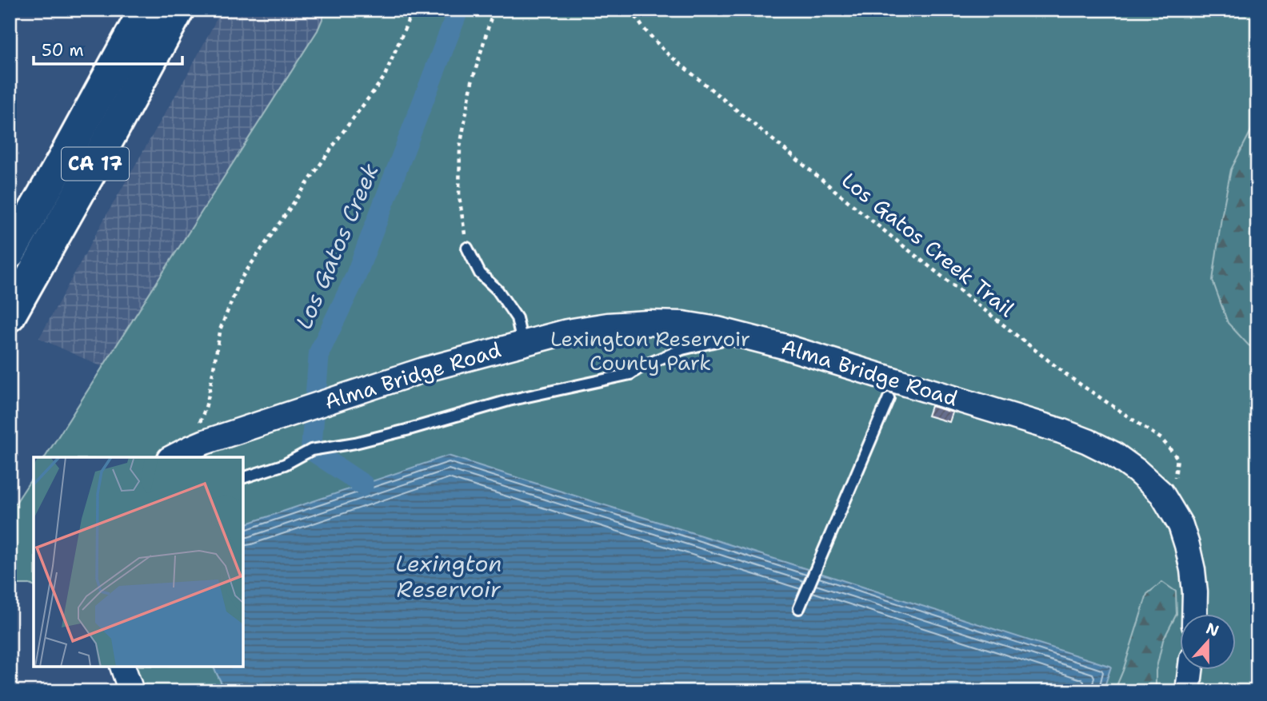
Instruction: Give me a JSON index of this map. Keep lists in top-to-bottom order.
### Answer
{
  "streets": {
    "highway": ["CA 17"],
    "street": ["Alma Bridge Road"],
    "path": ["Los Gatos Creek Trail"]
  },
  "crossings": [
    ["Los Gatos Creek Trail", "Alma Bridge Road"]
  ],
  "water": ["Los Gatos Creek", "Lexington Reservoir"],
  "parks": ["Lexington Reservoir County Park"],
  "scale_bar": "50 m",
  "north": "top"
}
